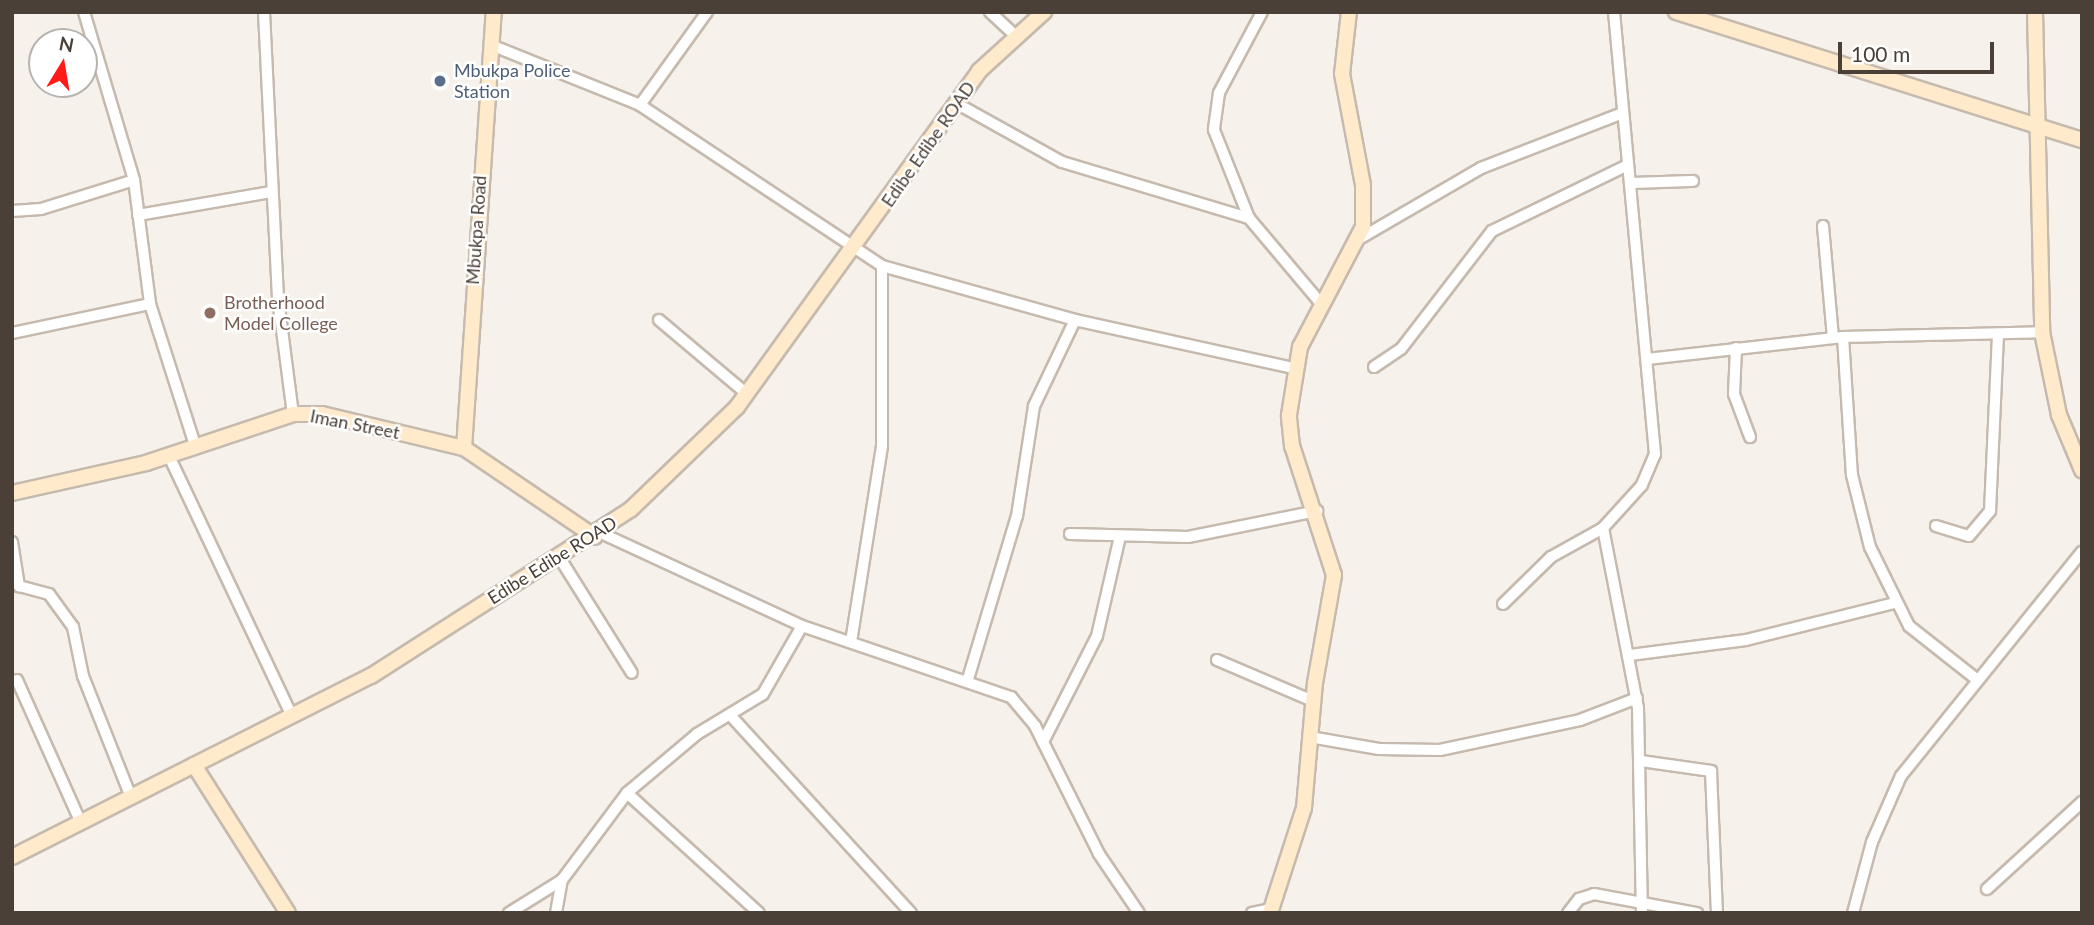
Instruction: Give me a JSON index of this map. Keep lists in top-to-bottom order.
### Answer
{
  "streets": {
    "street": ["Edibe Edibe ROAD", "Mbukpa Road", "Iman Street"]
  },
  "crossings": [
    ["Edibe Edibe ROAD", "Iman Street"],
    ["Mbukpa Road", "Iman Street"]
  ],
  "places": ["Mbukpa Police Station", "Brotherhood Model College"],
  "scale_bar": "100 m",
  "north": "top"
}
